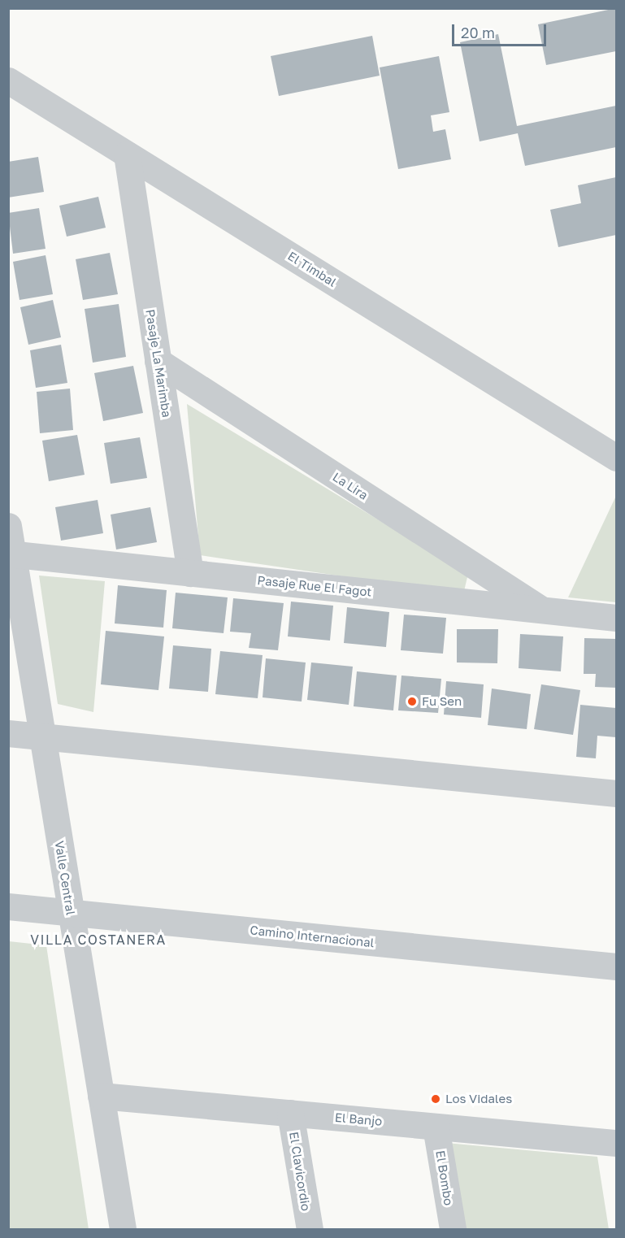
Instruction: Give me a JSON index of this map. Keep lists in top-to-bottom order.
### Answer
{
  "streets": {
    "street": [
      "El Timbal",
      "Pasaje La Marimba",
      "La Lira",
      "Pasaje Rue El Fagot",
      "Valle Central",
      "Camino Internacional",
      "El Banjo",
      "El Clavicordio",
      "El Bombo"
    ]
  },
  "crossings": [
    ["El Timbal", "Pasaje La Marimba"],
    ["Pasaje La Marimba", "La Lira"],
    ["Pasaje La Marimba", "Pasaje Rue El Fagot"],
    ["La Lira", "Pasaje Rue El Fagot"],
    ["Pasaje Rue El Fagot", "Valle Central"],
    ["Valle Central", "Camino Internacional"],
    ["Valle Central", "El Banjo"],
    ["El Banjo", "El Clavicordio"],
    ["El Banjo", "El Bombo"]
  ],
  "districts": ["VILLA COSTANERA"],
  "places": ["Fu Sen", "Los Vidales"],
  "scale_bar": "20 m"
}
